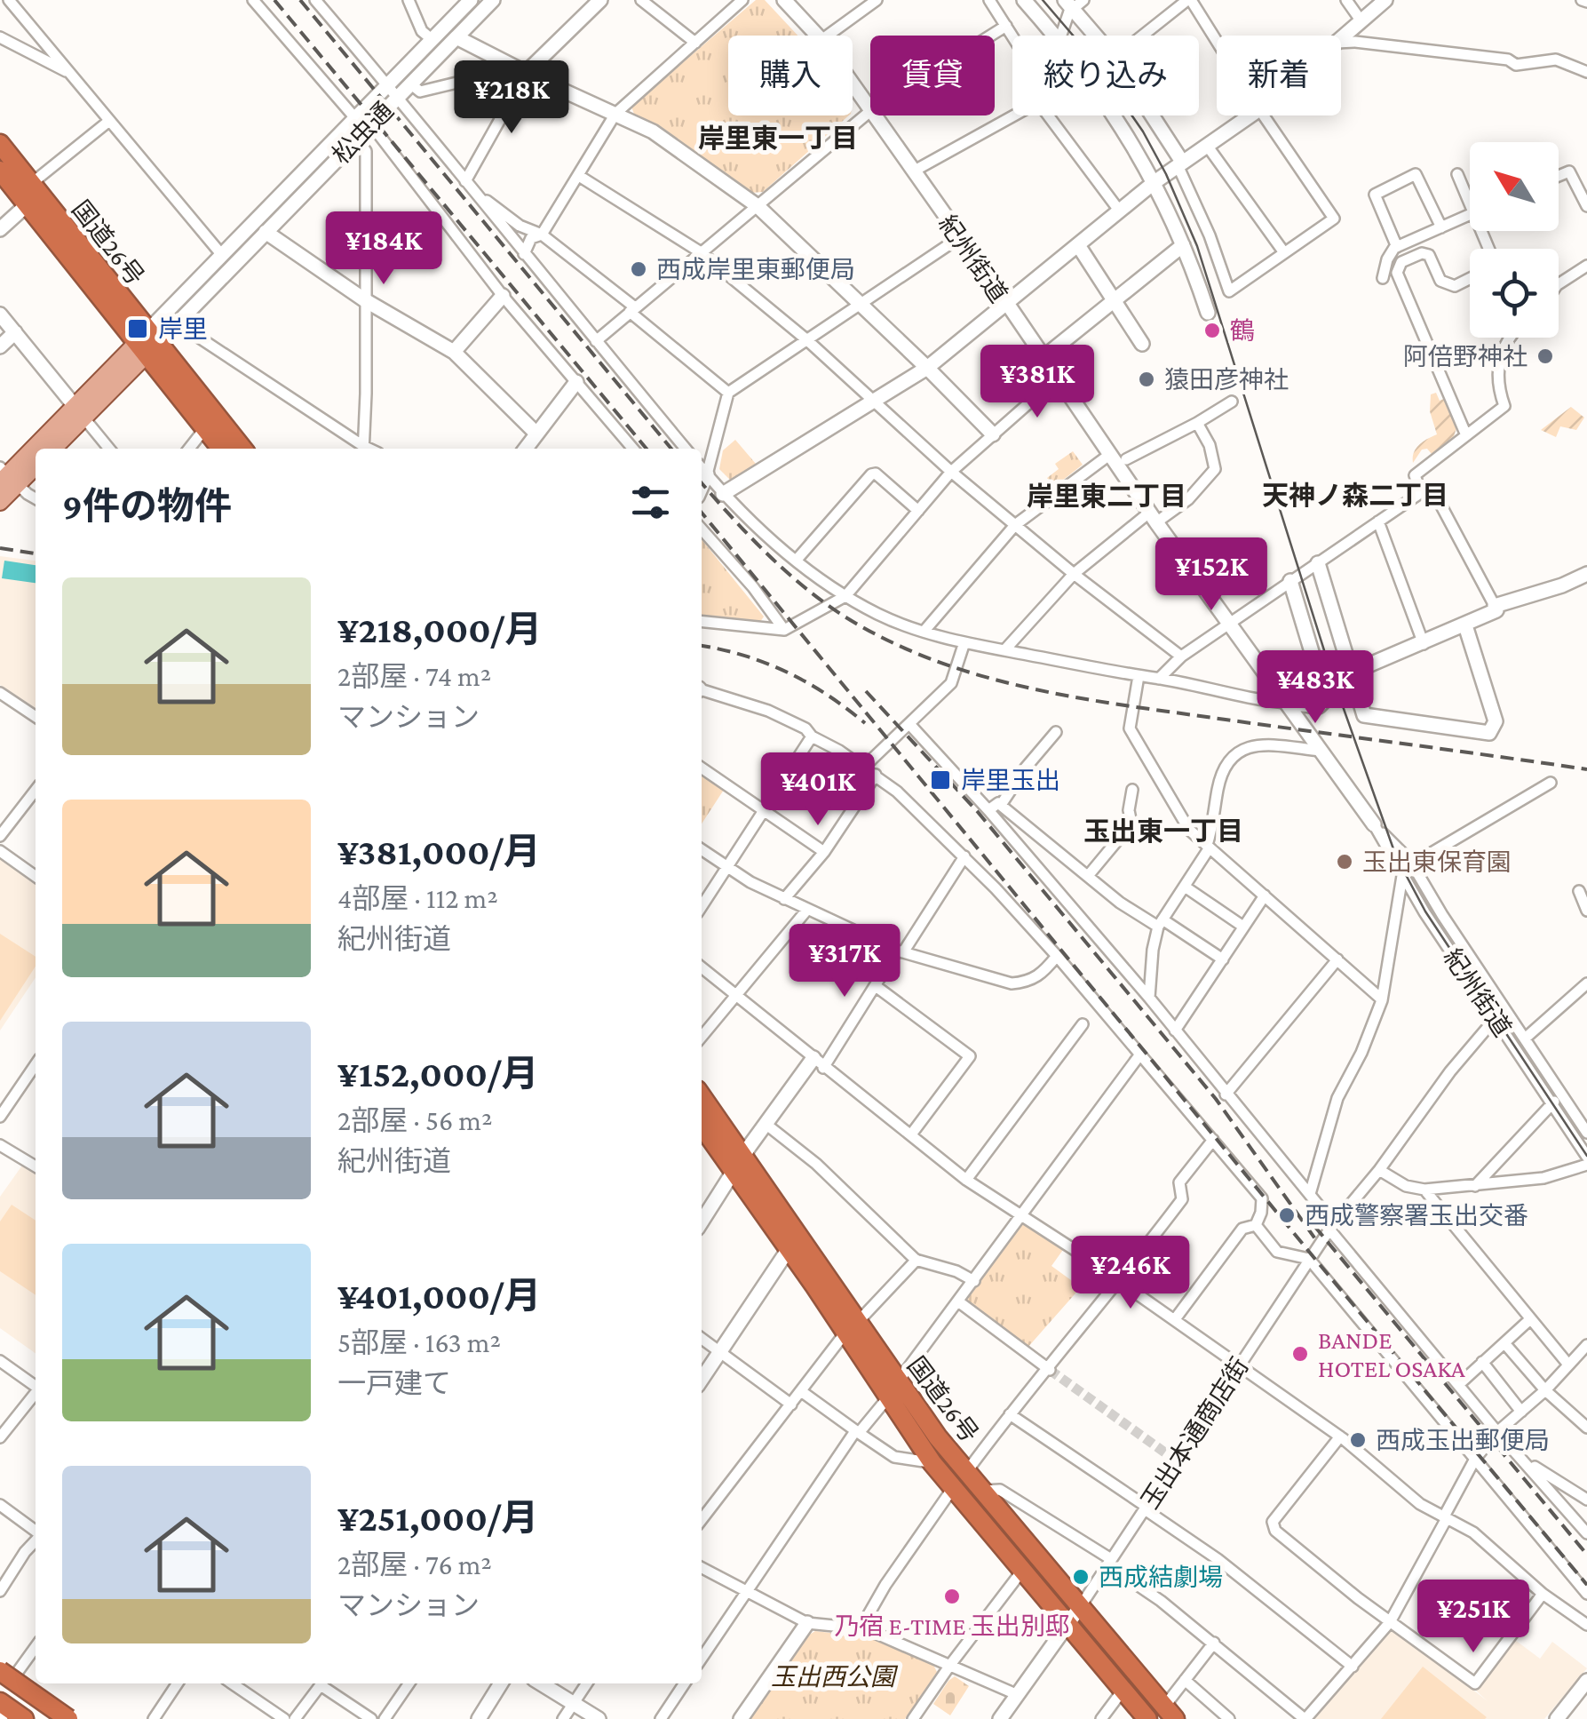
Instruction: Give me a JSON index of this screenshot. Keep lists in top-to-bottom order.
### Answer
{
  "streets": {
    "highway": ["国道26号"],
    "street": ["松虫通", "紀州街道", "玉出本通商店街"]
  },
  "crossings": [
    ["松虫通", "国道26号"],
    ["国道26号", "玉出本通商店街"],
    ["紀州街道", "玉出本通商店街"]
  ],
  "districts": [
    "岸里東一丁目",
    "天神ノ森二丁目",
    "岸里東二丁目",
    "玉出東一丁目"
  ],
  "parks": ["玉出西公園"],
  "places": {
    "other": [
      "西成岸里東郵便局",
      "鶴",
      "阿倍野神社",
      "猿田彦神社",
      "玉出東保育園",
      "西成警察署玉出交番",
      "BANDE HOTEL OSAKA",
      "西成玉出郵便局",
      "西成結劇場",
      "乃宿 E-TIME 玉出別邸"
    ],
    "transit": ["岸里", "岸里玉出"]
  },
  "north": "top left",
  "page": {
    "chip": [
      "購入",
      "賃貸",
      "絞り込み",
      "新着"
    ],
    "price": [
      "¥218K",
      "¥184K",
      "¥381K",
      "¥152K",
      "¥483K",
      "¥401K",
      "¥317K",
      "¥246K",
      "¥251K"
    ],
    "heading": "9件の物件",
    "list": [
      {
        "name": "¥218,000/月",
        "note": "2部屋 · 74 m² · マンション"
      },
      {
        "name": "¥381,000/月",
        "note": "4部屋 · 112 m² · 紀州街道"
      },
      {
        "name": "¥152,000/月",
        "note": "2部屋 · 56 m² · 紀州街道"
      },
      {
        "name": "¥401,000/月",
        "note": "5部屋 · 163 m² · 一戸建て"
      },
      {
        "name": "¥251,000/月",
        "note": "2部屋 · 76 m² · マンション"
      }
    ]
  }
}
